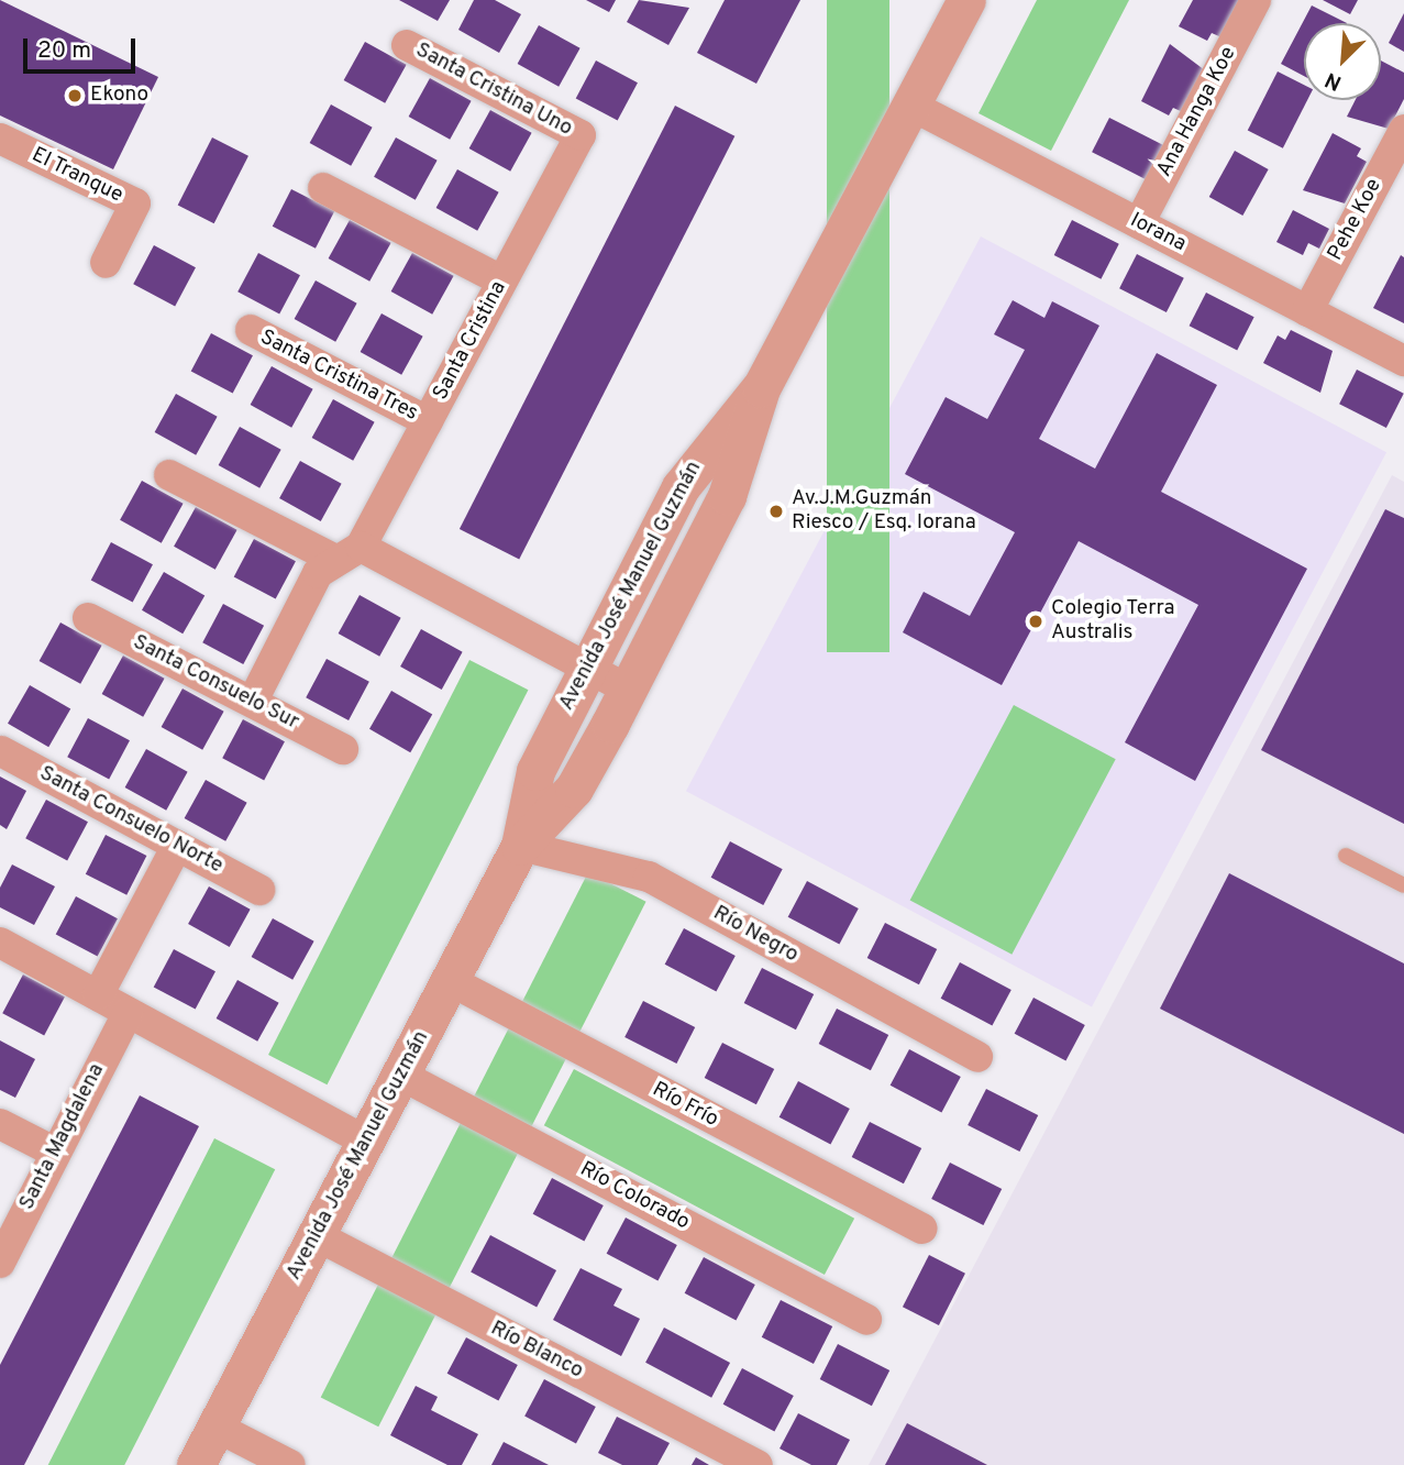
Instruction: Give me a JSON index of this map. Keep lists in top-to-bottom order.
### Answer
{
  "streets": {
    "street": [
      "Santa Cristina Uno",
      "Ana Hanga Koe",
      "El Tranque",
      "Pehe Koe",
      "Iorana",
      "Santa Cristina",
      "Santa Cristina Tres",
      "Avenida José Manuel Guzmán",
      "Santa Consuelo Sur",
      "Santa Consuelo Norte",
      "Río Negro",
      "Río Frío",
      "Santa Magdalena",
      "Río Colorado",
      "Río Blanco"
    ]
  },
  "crossings": [
    ["Santa Cristina Uno", "Santa Cristina"],
    ["Ana Hanga Koe", "Iorana"],
    ["Pehe Koe", "Iorana"],
    ["Iorana", "Avenida José Manuel Guzmán"],
    ["Santa Cristina", "Santa Cristina Tres"],
    ["Santa Cristina", "Santa Consuelo Sur"],
    ["Avenida José Manuel Guzmán", "Río Negro"],
    ["Avenida José Manuel Guzmán", "Río Frío"],
    ["Avenida José Manuel Guzmán", "Río Colorado"],
    ["Avenida José Manuel Guzmán", "Río Blanco"]
  ],
  "places": ["Ekono", "Av.J.M.Guzmán Riesco / Esq. Iorana", "Colegio Terra Australis"],
  "scale_bar": "20 m",
  "north": "bottom left"
}
